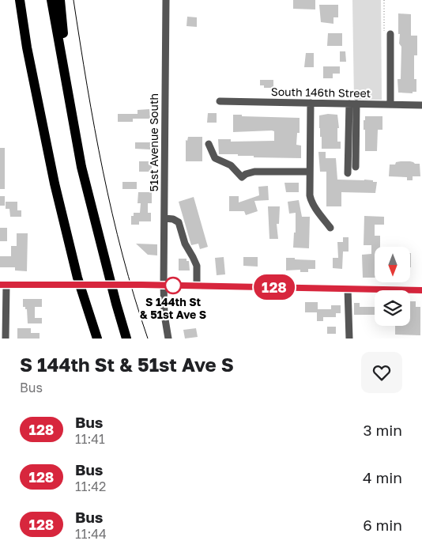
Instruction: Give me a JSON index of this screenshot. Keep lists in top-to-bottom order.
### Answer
{
  "streets": {
    "street": ["South 146th Street", "51st Avenue South"]
  },
  "places": ["S 144th St & 51st Ave S"],
  "lines": ["bus line 128"],
  "north": "bottom",
  "page": {
    "on_map": "128",
    "heading": ["S 144th St & 51st Ave S", "Bus"],
    "list": [
      {
        "mark": "128",
        "name": "Bus",
        "note": "11:41",
        "value": "3 min"
      },
      {
        "mark": "128",
        "name": "Bus",
        "note": "11:42",
        "value": "4 min"
      },
      {
        "mark": "128",
        "name": "Bus",
        "note": "11:44",
        "value": "6 min"
      }
    ]
  }
}
